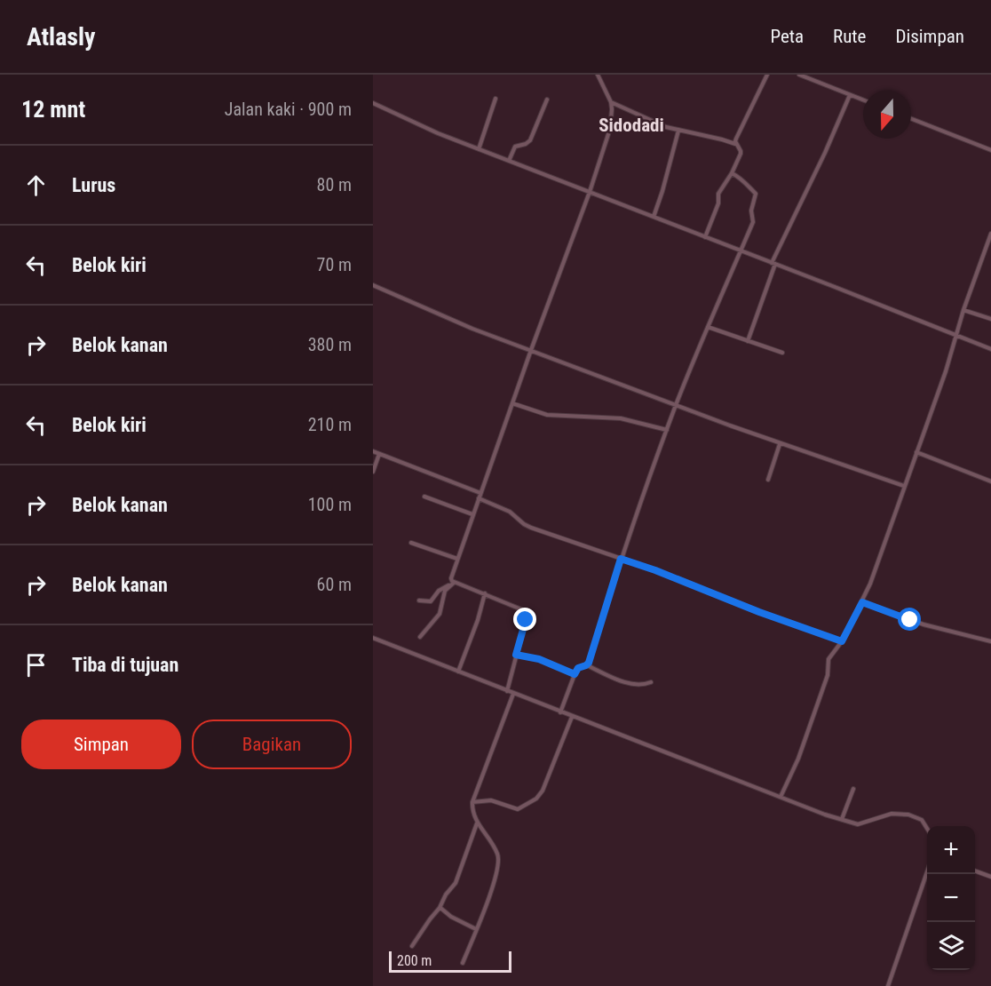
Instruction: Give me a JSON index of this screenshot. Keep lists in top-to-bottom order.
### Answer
{
  "districts": ["Sidodadi"],
  "scale_bar": "200 m",
  "north": "bottom",
  "page": {
    "header": "Atlasly",
    "nav": ["Peta", "Rute", "Disimpan"],
    "heading": ["12 mnt", "Jalan kaki · 900 m"],
    "list": [
      ["Lurus", "80 m"],
      ["Belok kiri", "70 m"],
      ["Belok kanan", "380 m"],
      ["Belok kiri", "210 m"],
      ["Belok kanan", "100 m"],
      ["Belok kanan", "60 m"],
      "Tiba di tujuan"
    ],
    "buttons": ["Simpan", "Bagikan"],
    "map_buttons": ["+", "−"],
    "scale": "200 m"
  }
}
